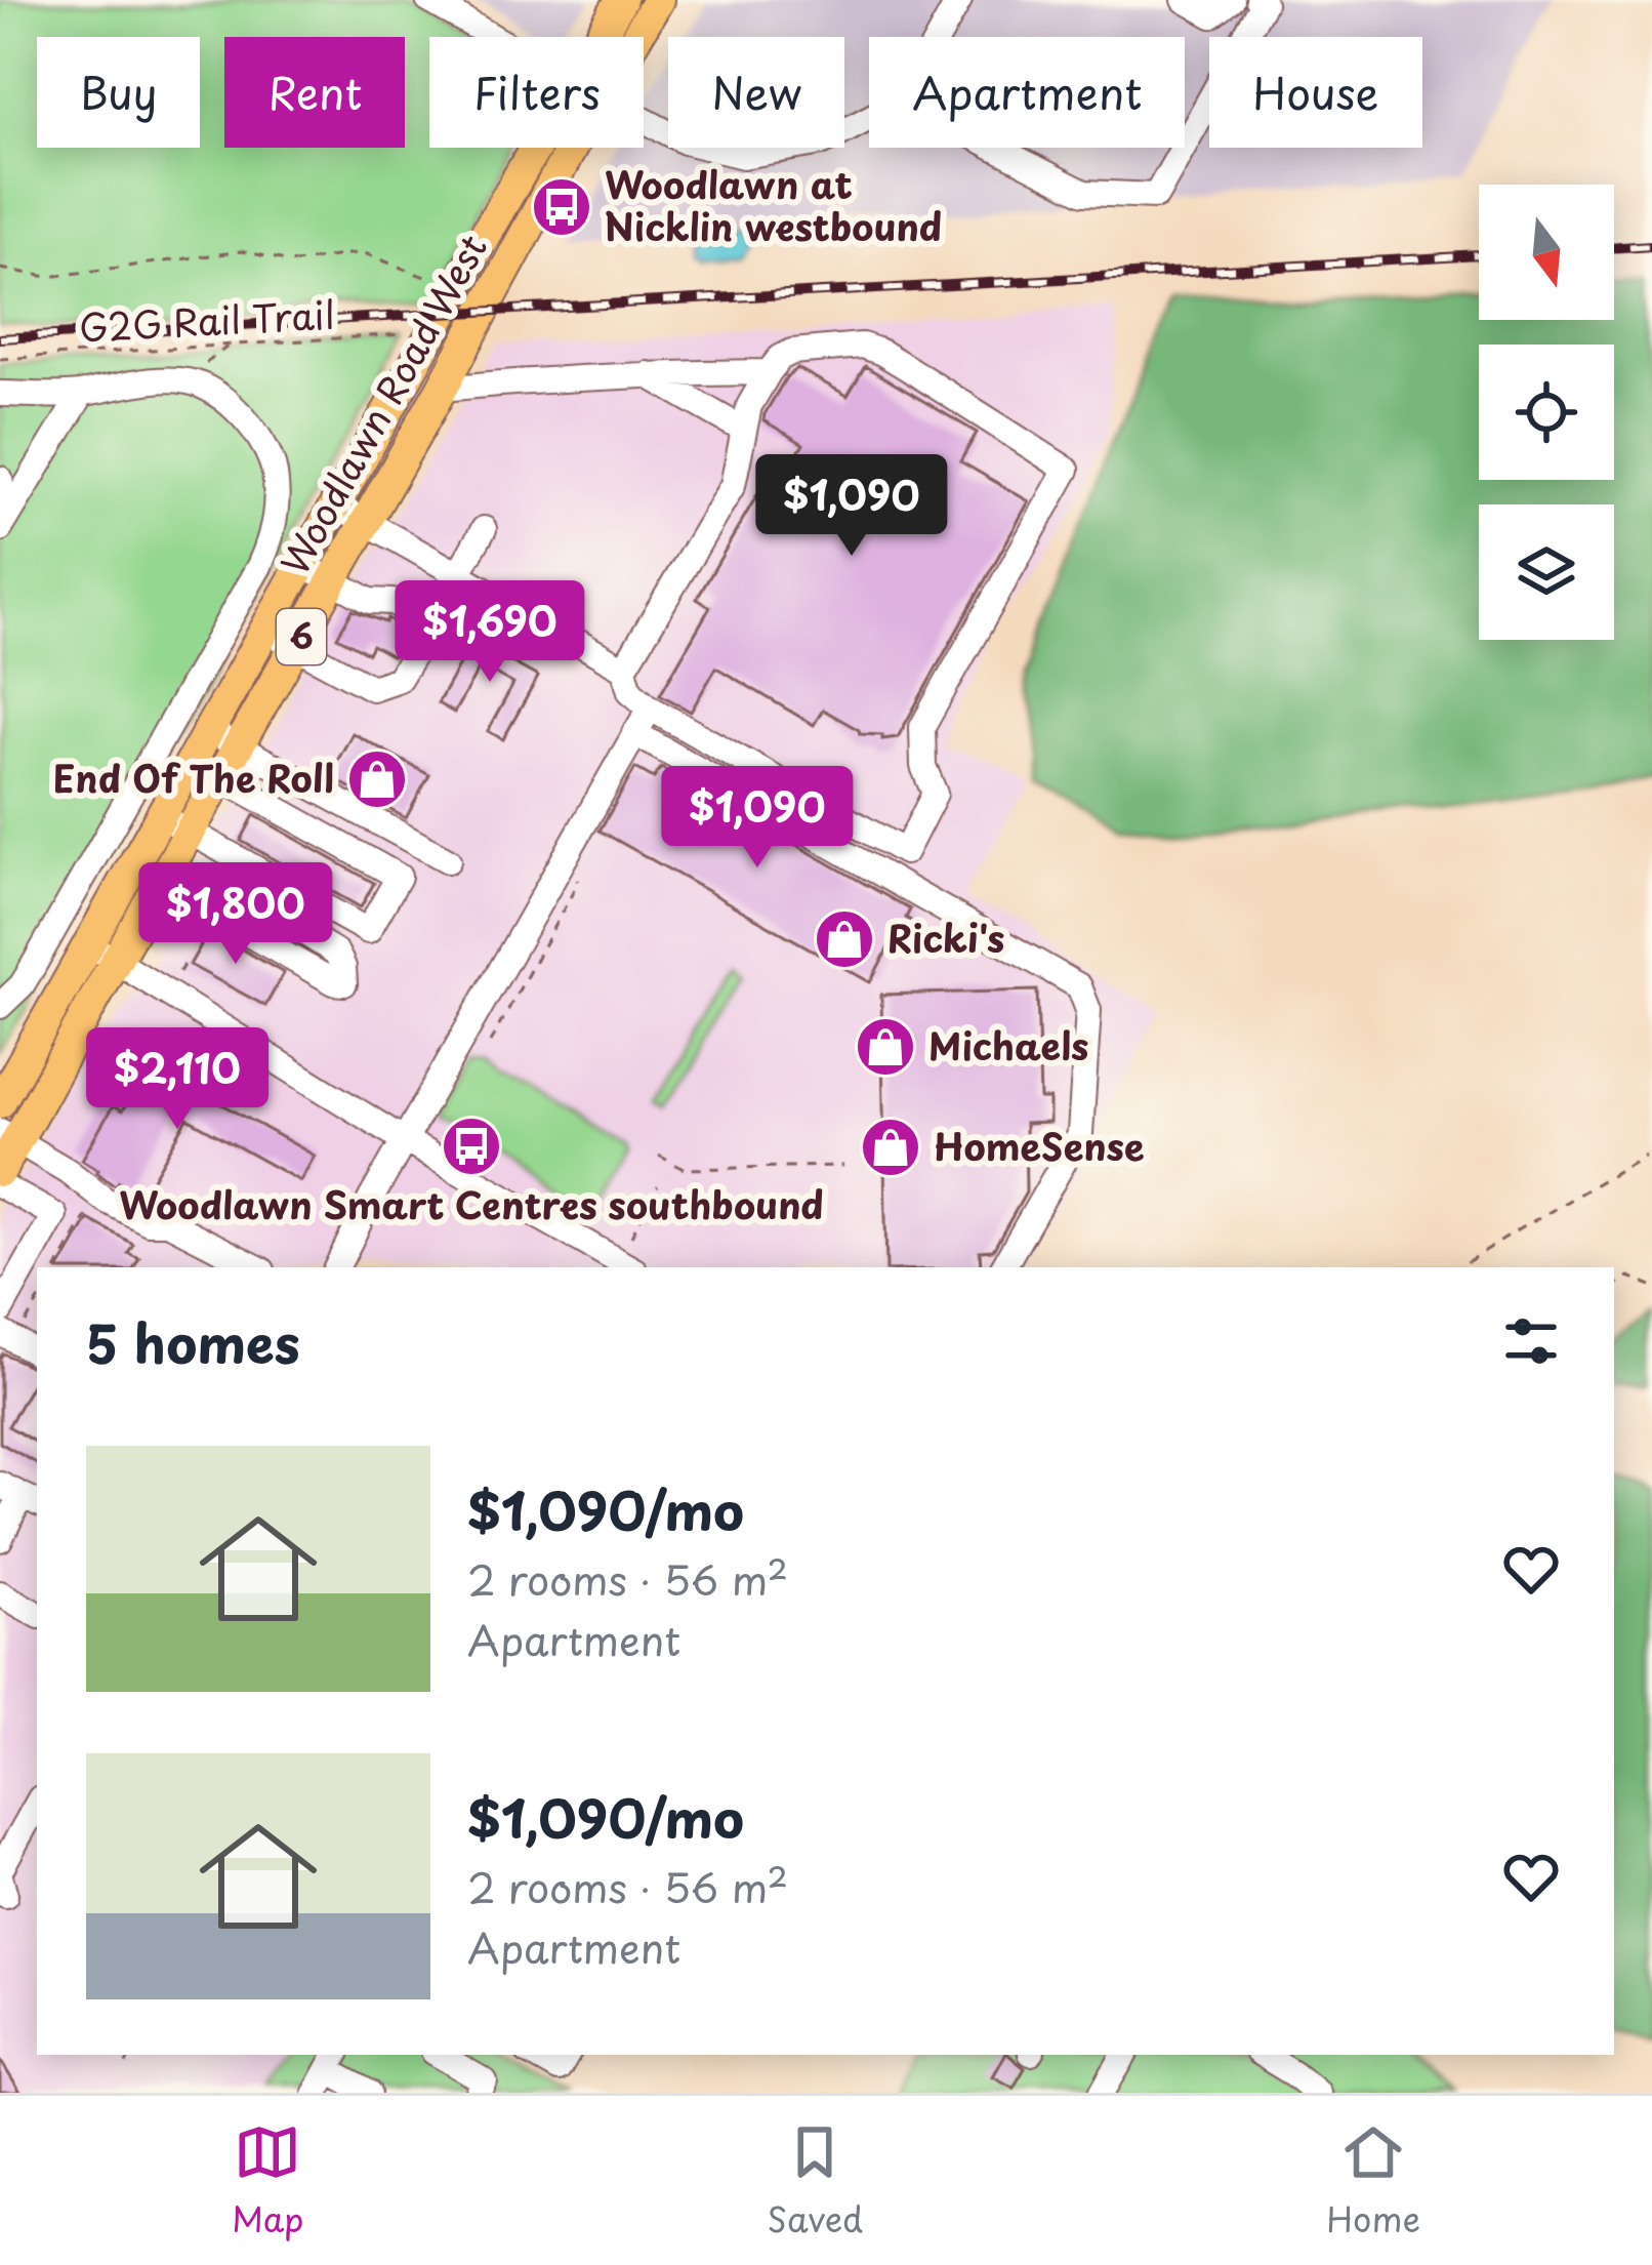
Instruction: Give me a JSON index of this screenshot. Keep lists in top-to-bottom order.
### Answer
{
  "streets": {
    "main road": ["Woodlawn Road West", "6"],
    "path": ["G2G Rail Trail"]
  },
  "places": {
    "bus stop": ["Woodlawn at Nicklin westbound", "Woodlawn Smart Centres southbound"],
    "shop": [
      "End Of The Roll",
      "Ricki's",
      "Michaels",
      "HomeSense"
    ]
  },
  "north": "bottom",
  "page": {
    "chip": [
      "Buy",
      "Rent",
      "Filters",
      "New",
      "Apartment",
      "House"
    ],
    "price": [
      "$1,090",
      "$1,690",
      "$1,090",
      "$1,800",
      "$2,110"
    ],
    "heading": "5 homes",
    "list": [
      {
        "name": "$1,090/mo",
        "note": "2 rooms · 56 m² · Apartment"
      },
      {
        "name": "$1,090/mo",
        "note": "2 rooms · 56 m² · Apartment"
      }
    ],
    "tabs": ["Map", "Saved", "Home"]
  }
}
